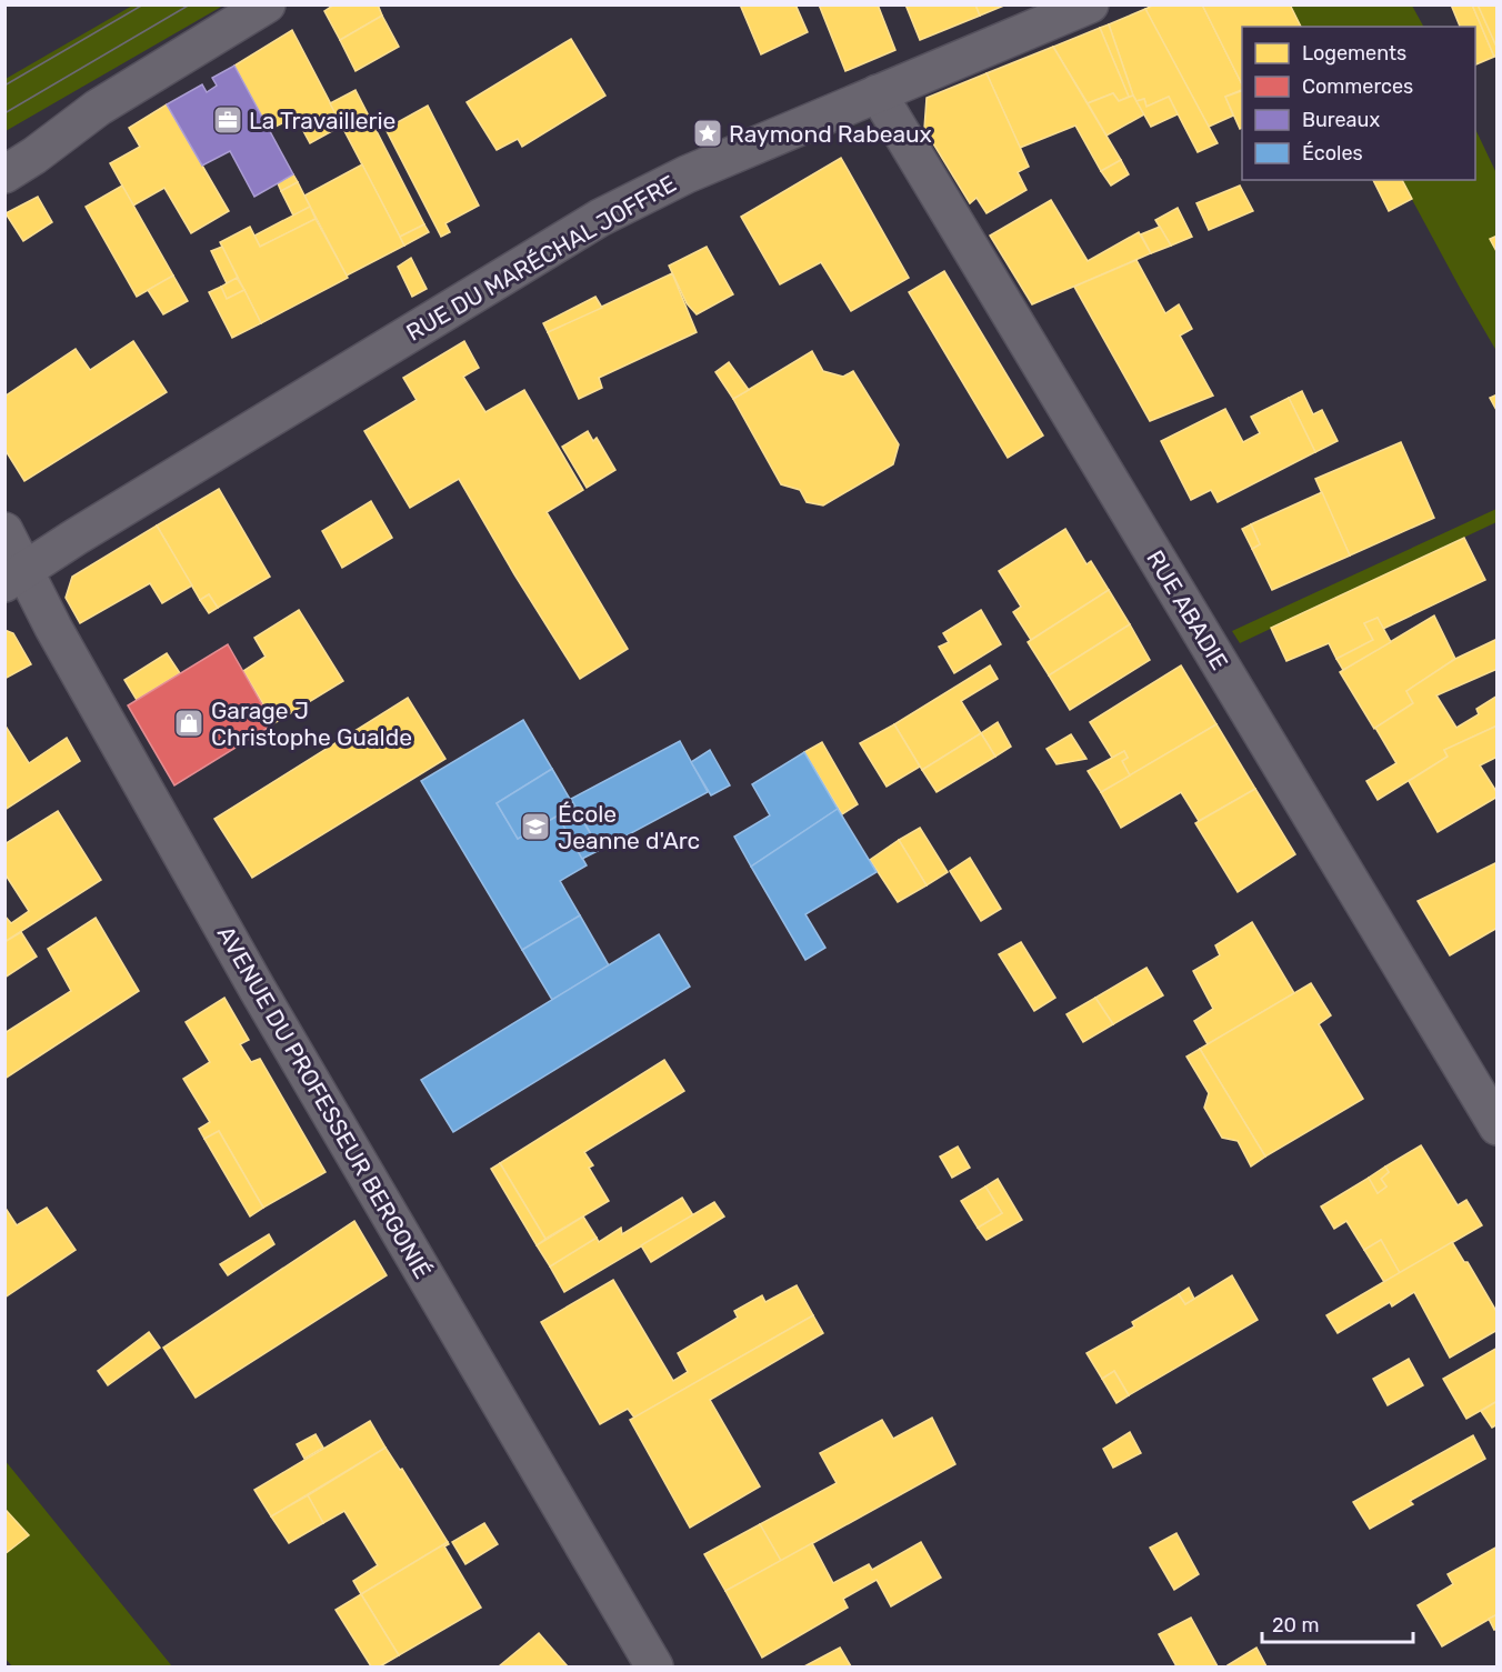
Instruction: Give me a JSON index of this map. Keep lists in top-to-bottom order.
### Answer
{
  "streets": {
    "street": ["RUE DU MARÉCHAL JOFFRE", "RUE ABADIE", "AVENUE DU PROFESSEUR BERGONIÉ"]
  },
  "crossings": [
    ["RUE DU MARÉCHAL JOFFRE", "RUE ABADIE"],
    ["RUE DU MARÉCHAL JOFFRE", "AVENUE DU PROFESSEUR BERGONIÉ"]
  ],
  "places": {
    "office": ["La Travaillerie"],
    "place": ["Raymond Rabeaux"],
    "shop": ["Garage J Christophe Gualde"],
    "school or university": ["École Jeanne d'Arc"]
  },
  "legend": [
    "Logements",
    "Commerces",
    "Bureaux",
    "Écoles"
  ],
  "scale_bar": "20 m"
}
